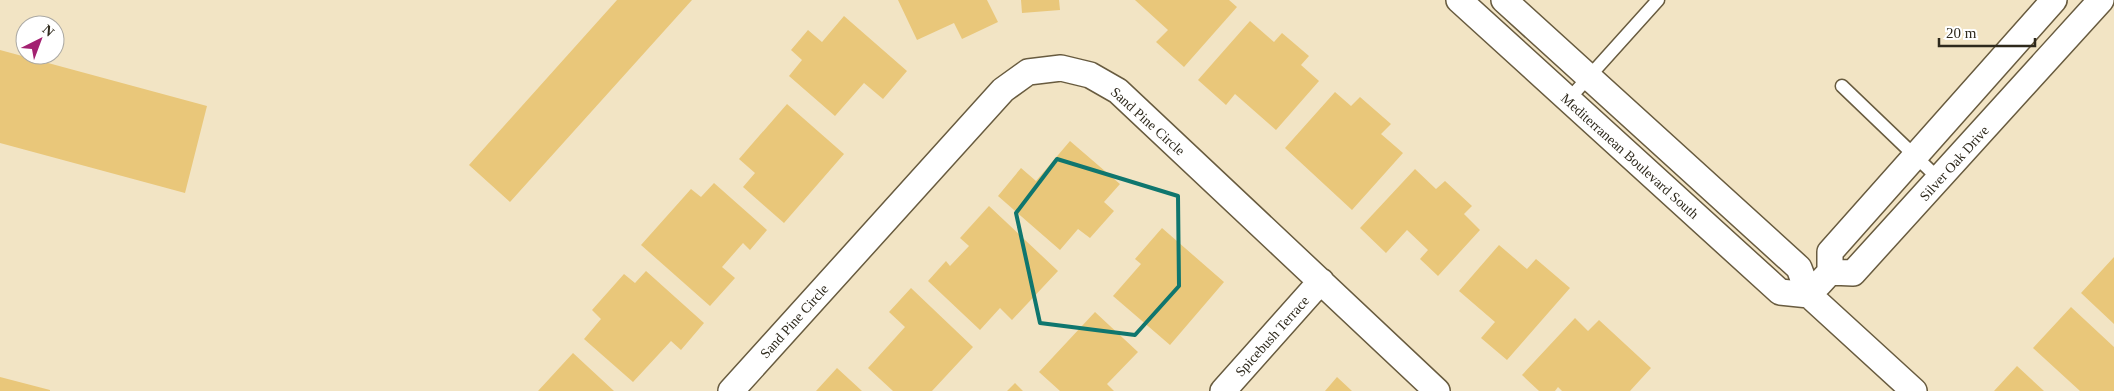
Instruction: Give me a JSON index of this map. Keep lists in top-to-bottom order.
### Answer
{
  "streets": {
    "street": [
      "Sand Pine Circle",
      "Mediterranean Boulevard South",
      "Silver Oak Drive",
      "Spicebush Terrace"
    ]
  },
  "crossings": [
    ["Sand Pine Circle", "Spicebush Terrace"]
  ],
  "scale_bar": "20 m",
  "north": "top right"
}
